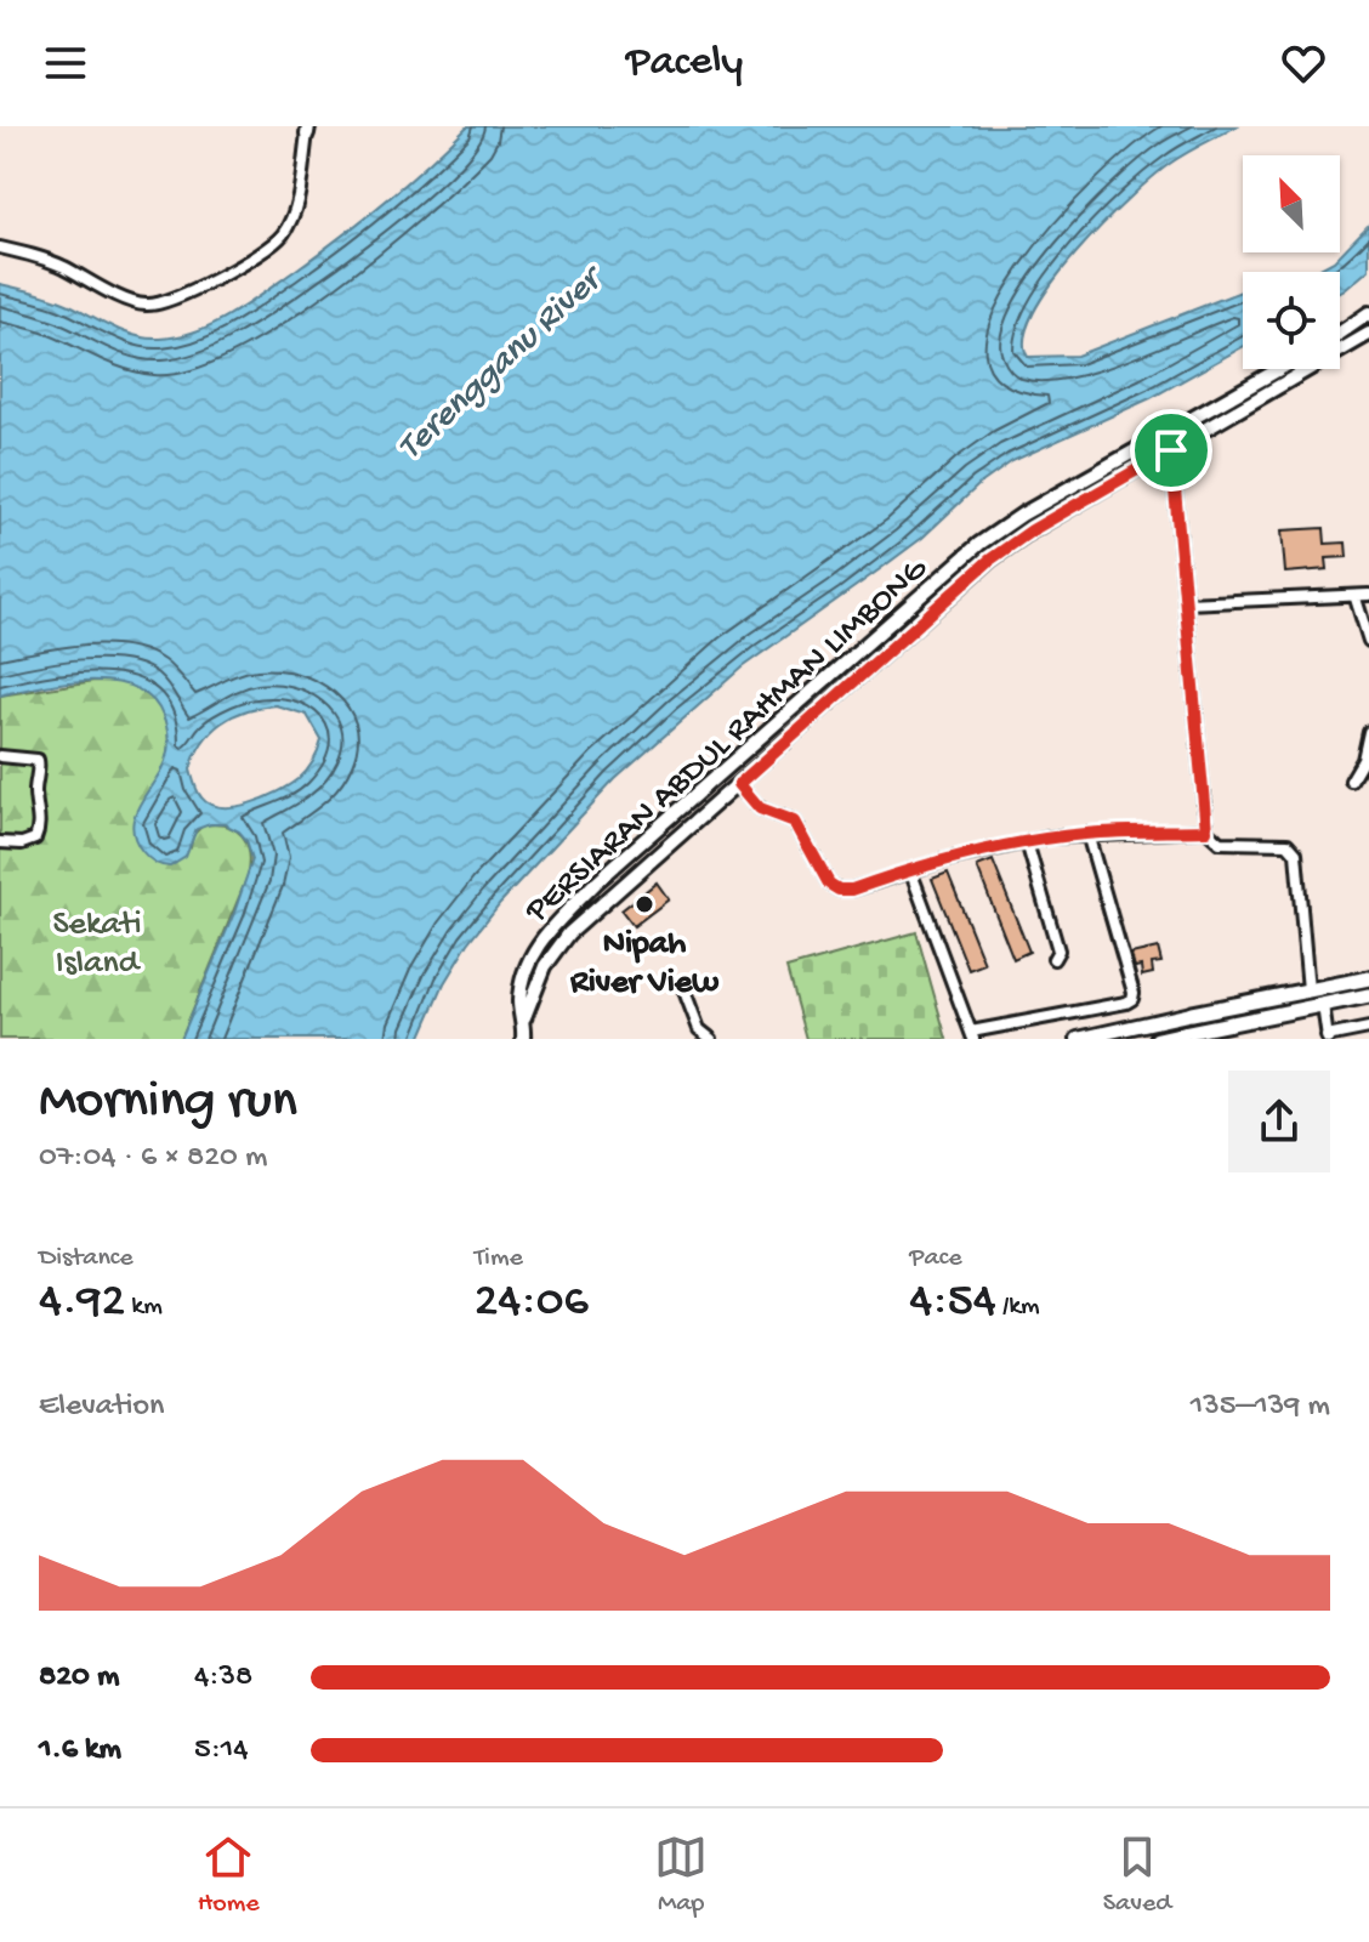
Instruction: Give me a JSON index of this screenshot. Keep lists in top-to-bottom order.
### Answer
{
  "streets": {
    "street": ["PERSIARAN ABDUL RAHMAN LIMBONG"]
  },
  "water": ["Terengganu River"],
  "parks": ["Sekati Island"],
  "places": ["Nipah River View"],
  "north": "top left",
  "page": {
    "header": "Pacely",
    "heading": ["Morning run", "07:04 · 6 × 820 m"],
    "stats": [
      ["Distance", "4.92 km"],
      ["Time", "24:06"],
      ["Pace", "4:54 /km"]
    ],
    "chart": ["Elevation", "135–139 m"],
    "list": [
      {
        "name": "820 m",
        "note": "4:38"
      },
      {
        "name": "1.6 km",
        "note": "5:14"
      }
    ],
    "tabs": ["Home", "Map", "Saved"]
  }
}
